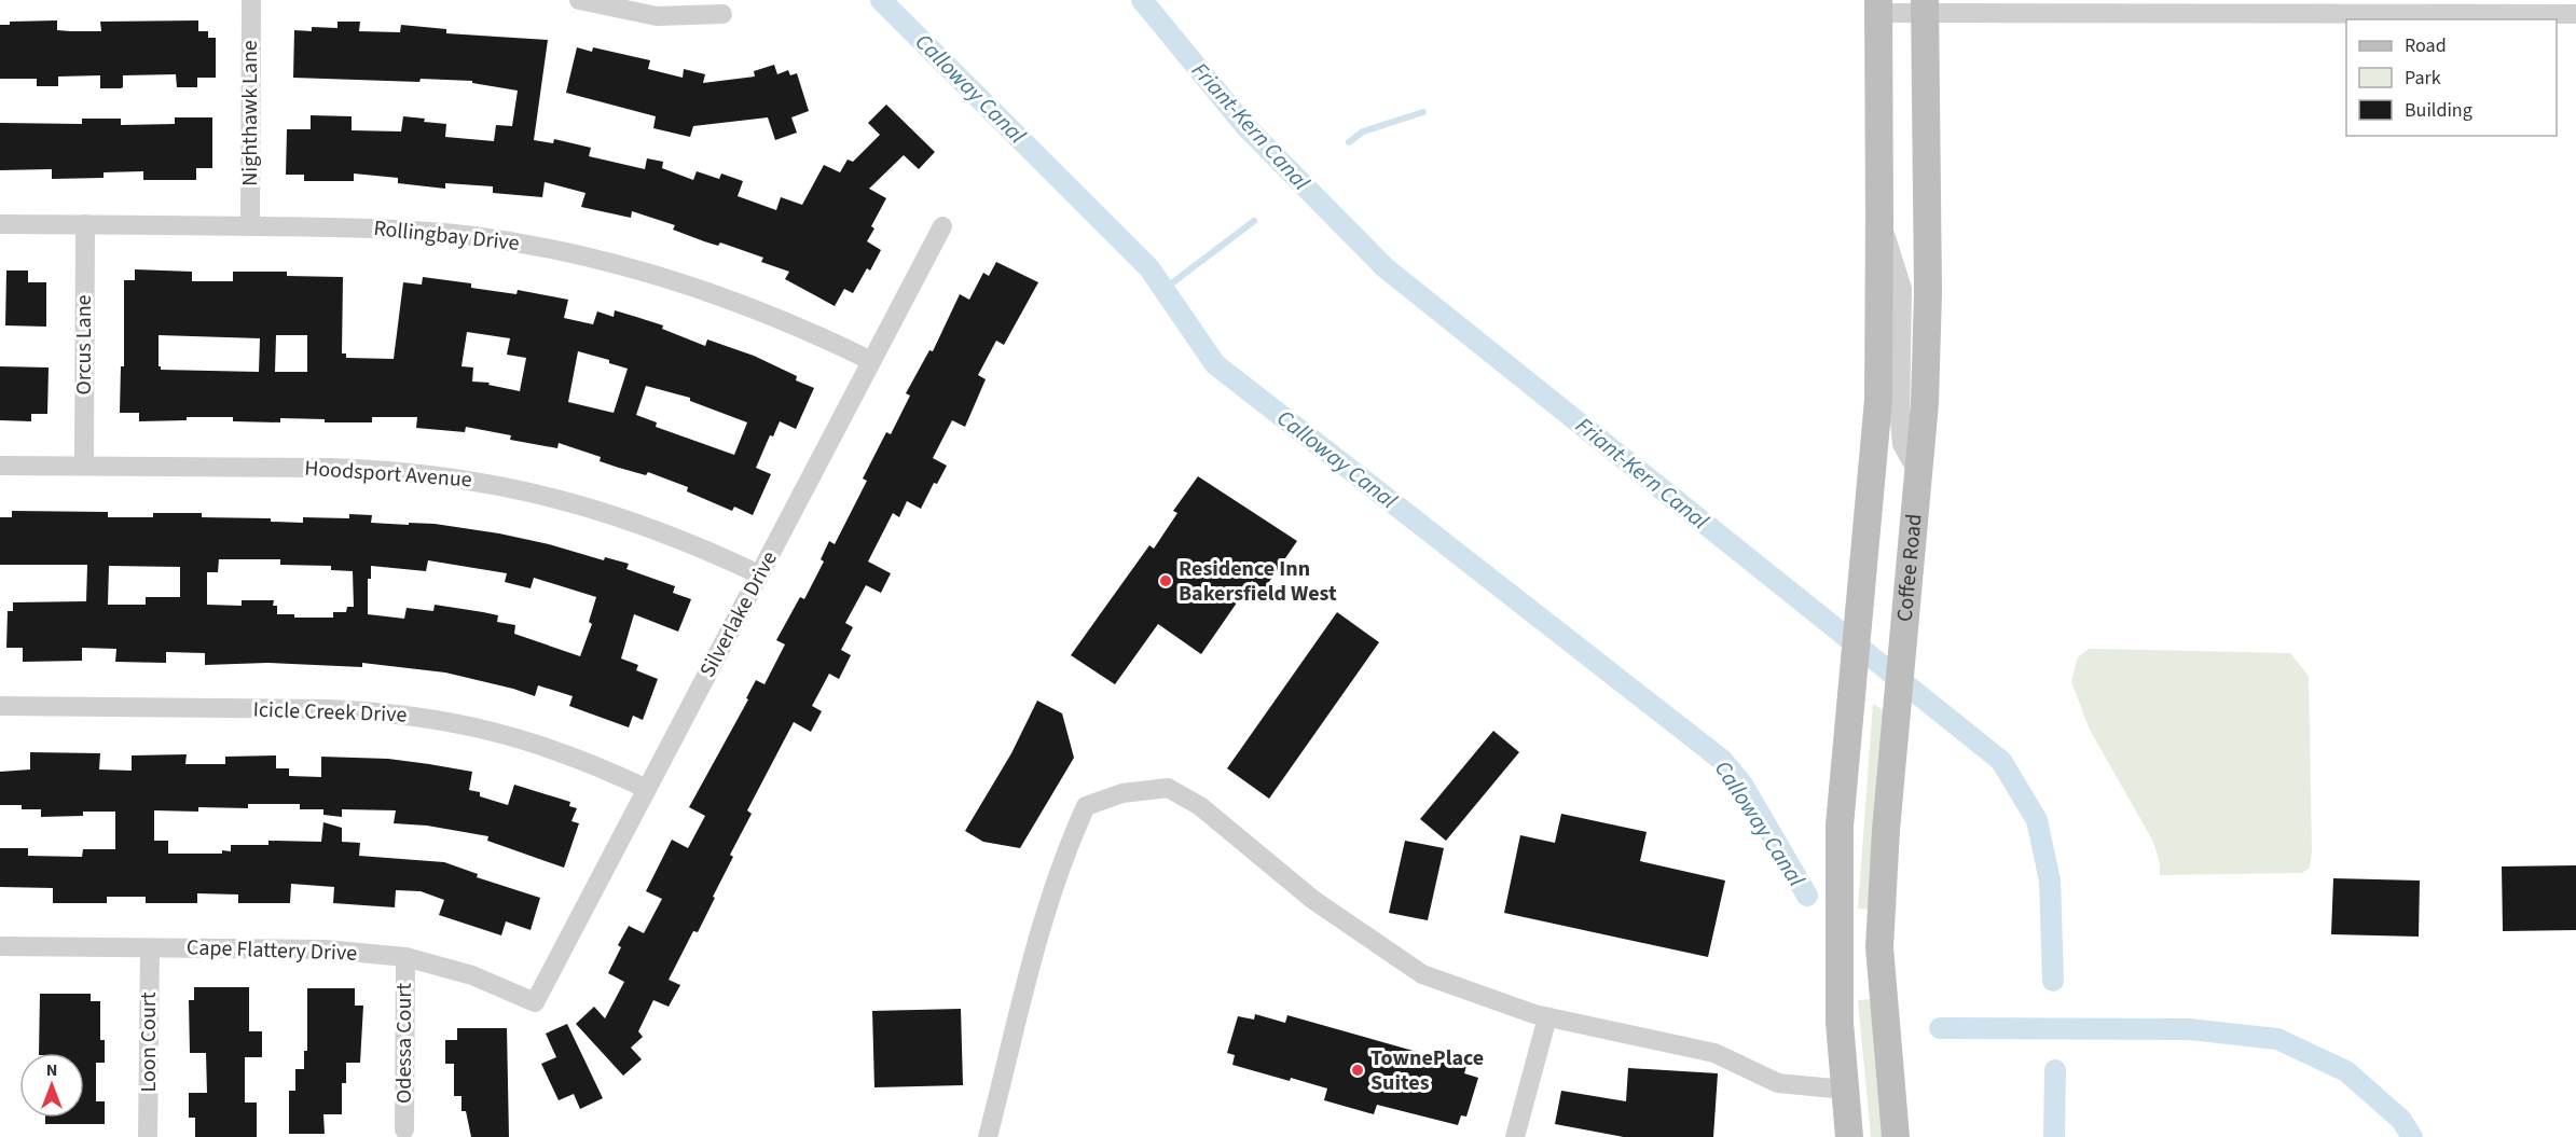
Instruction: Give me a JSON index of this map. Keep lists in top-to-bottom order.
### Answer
{
  "streets": {
    "main road": ["Coffee Road"],
    "street": [
      "Nighthawk Lane",
      "Rollingbay Drive",
      "Orcus Lane",
      "Hoodsport Avenue",
      "Silverlake Drive",
      "Icicle Creek Drive",
      "Cape Flattery Drive",
      "Loon Court",
      "Odessa Court"
    ]
  },
  "crossings": [
    ["Nighthawk Lane", "Rollingbay Drive"],
    ["Rollingbay Drive", "Orcus Lane"],
    ["Rollingbay Drive", "Silverlake Drive"],
    ["Orcus Lane", "Hoodsport Avenue"],
    ["Hoodsport Avenue", "Silverlake Drive"],
    ["Silverlake Drive", "Icicle Creek Drive"],
    ["Silverlake Drive", "Cape Flattery Drive"],
    ["Cape Flattery Drive", "Loon Court"],
    ["Cape Flattery Drive", "Odessa Court"]
  ],
  "water": ["Calloway Canal", "Friant-Kern Canal"],
  "places": ["Residence Inn Bakersfield West", "TownePlace Suites"],
  "legend": ["Road", "Park", "Building"],
  "north": "top"
}
